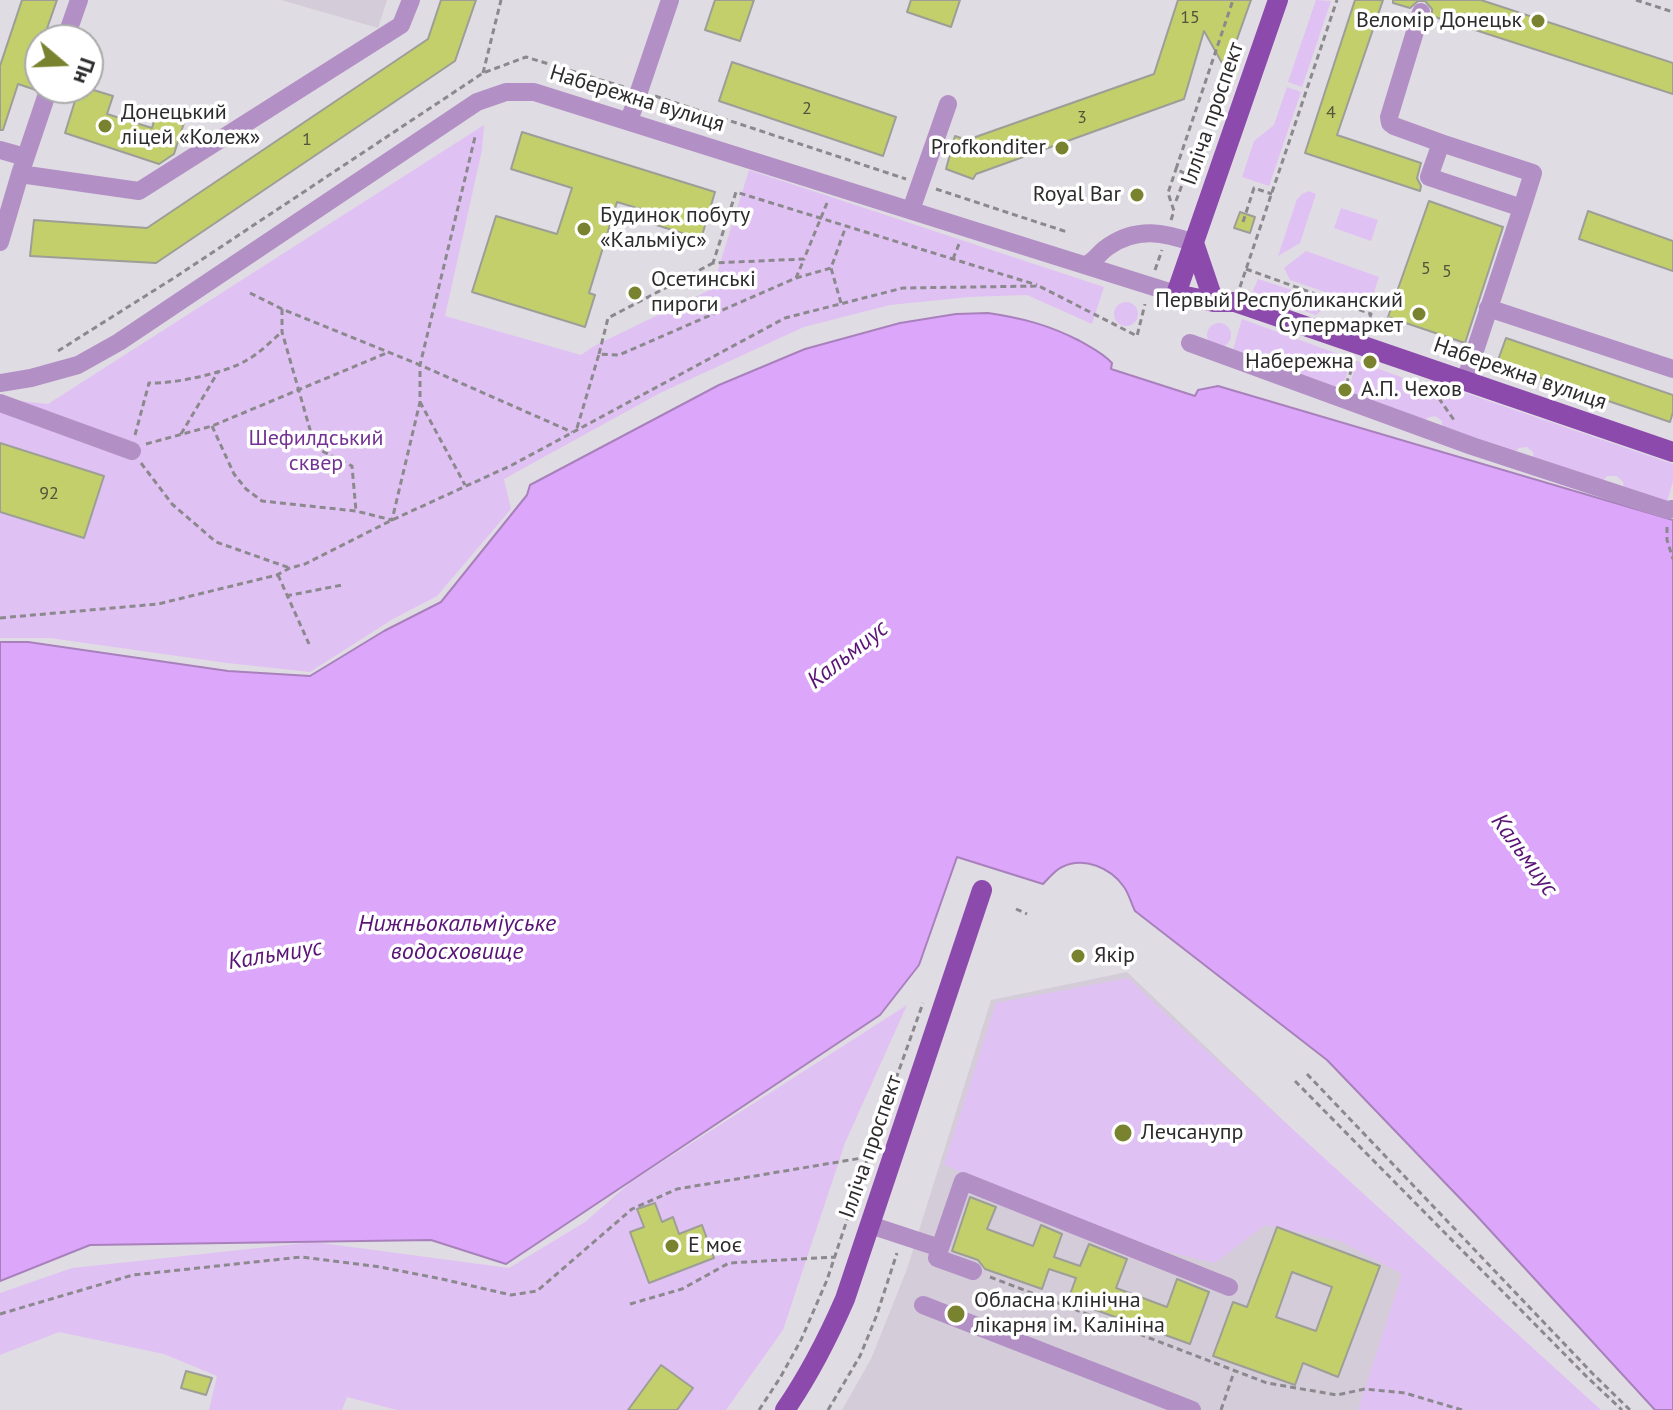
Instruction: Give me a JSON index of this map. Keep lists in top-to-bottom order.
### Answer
{
  "streets": {
    "main road": ["Набережна вулиця", "Ілліча проспект"]
  },
  "crossings": [
    ["Набережна вулиця", "Ілліча проспект"]
  ],
  "water": ["Кальмиус", "Нижньокальміуське водосховище"],
  "parks": ["Шефилдський сквер"],
  "places": [
    "Веломір Донецьк",
    "Донецький ліцей «Колеж»",
    "Profkonditer",
    "Royal Bar",
    "Будинок побуту «Кальміус»",
    "Осетинські пироги",
    "Первый Республиканский Супермаркет",
    "Набережна",
    "А.П. Чехов",
    "Якір",
    "Лечсанупр",
    "Е моє",
    "Обласна клінічна лікарня ім. Калініна"
  ],
  "house_numbers": [
    "15",
    "2",
    "4",
    "3",
    "1",
    "5",
    "5",
    "92"
  ],
  "north": "right"
}
